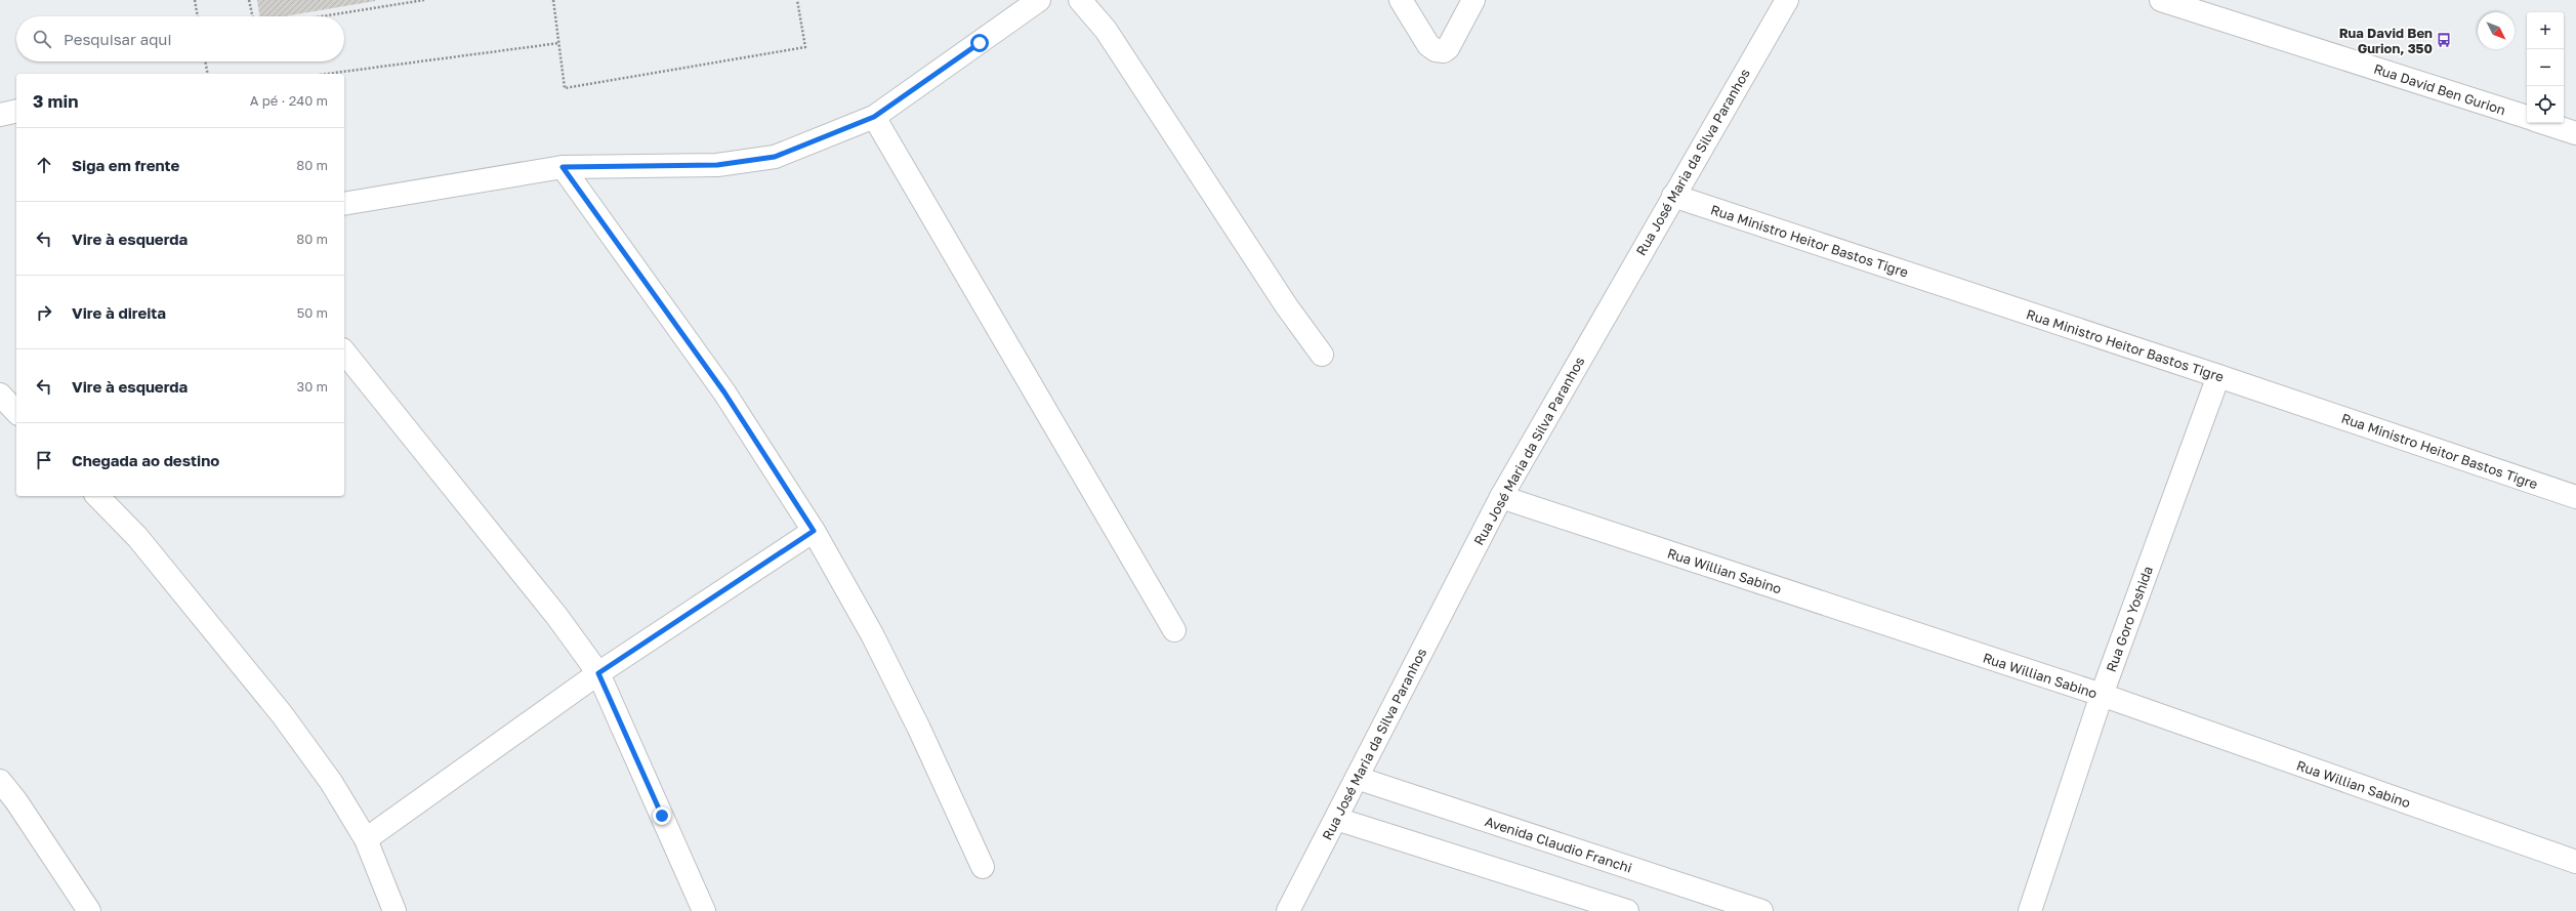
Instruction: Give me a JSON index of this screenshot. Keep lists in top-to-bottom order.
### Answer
{
  "streets": {
    "street": [
      "Rua David Ben Gurion",
      "Rua José Maria da Silva Paranhos",
      "Rua Ministro Heitor Bastos Tigre",
      "Rua Willian Sabino",
      "Rua Goro Yoshida",
      "Avenida Claudio Franchi"
    ]
  },
  "crossings": [
    ["Rua José Maria da Silva Paranhos", "Rua Ministro Heitor Bastos Tigre"],
    ["Rua José Maria da Silva Paranhos", "Rua Willian Sabino"],
    ["Rua José Maria da Silva Paranhos", "Avenida Claudio Franchi"],
    ["Rua Ministro Heitor Bastos Tigre", "Rua Goro Yoshida"],
    ["Rua Willian Sabino", "Rua Goro Yoshida"]
  ],
  "places": {
    "bus stop": ["Rua David Ben Gurion, 350"]
  },
  "north": "bottom right",
  "page": {
    "map_buttons": ["+", "−"],
    "search": "Pesquisar aqui",
    "heading": ["3 min", "A pé · 240 m"],
    "list": [
      ["Siga em frente", "80 m"],
      ["Vire à esquerda", "80 m"],
      ["Vire à direita", "50 m"],
      ["Vire à esquerda", "30 m"],
      "Chegada ao destino"
    ]
  }
}
